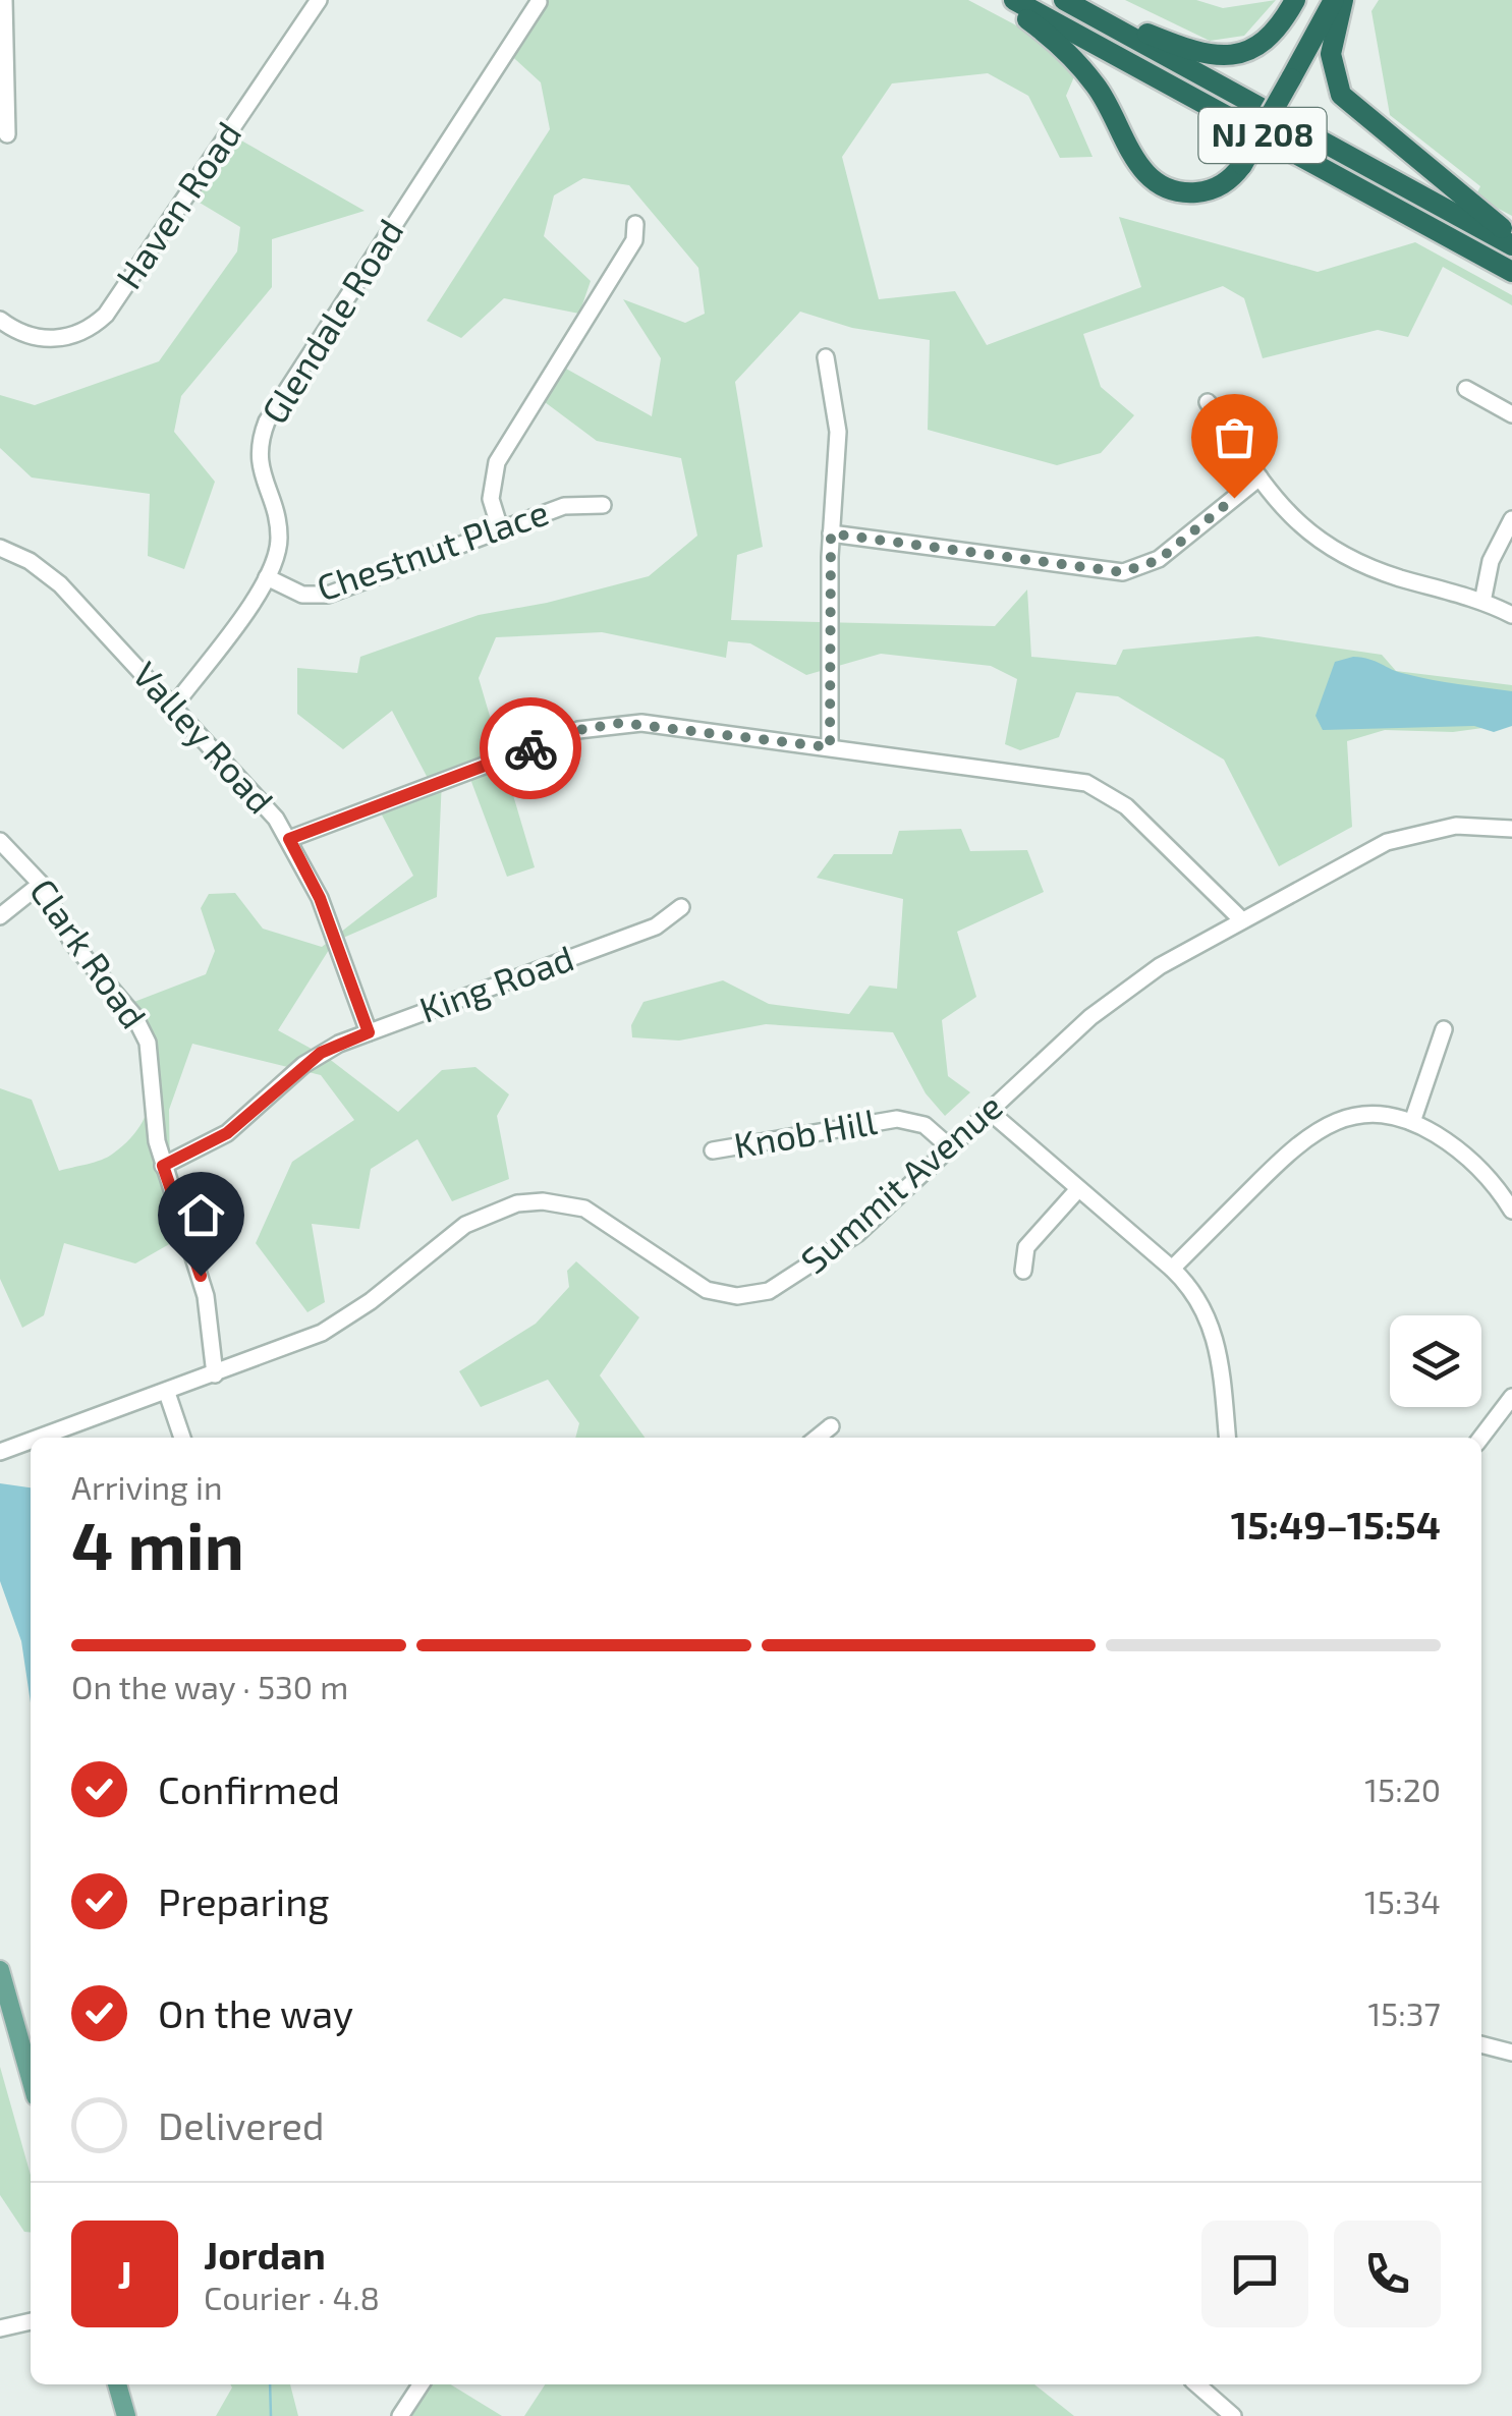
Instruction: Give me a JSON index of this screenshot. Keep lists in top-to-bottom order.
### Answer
{
  "streets": {
    "highway": ["NJ 208"],
    "street": [
      "Haven Road",
      "Glendale Road",
      "Chestnut Place",
      "Valley Road",
      "Clark Road",
      "King Road",
      "Knob Hill",
      "Summit Avenue"
    ]
  },
  "crossings": [
    ["Glendale Road", "Chestnut Place"],
    ["Glendale Road", "Valley Road"],
    ["Valley Road", "King Road"],
    ["Clark Road", "King Road"],
    ["Clark Road", "Summit Avenue"],
    ["Knob Hill", "Summit Avenue"]
  ],
  "page": {
    "heading": ["4 min", "Arriving in", "15:49–15:54"],
    "panel": ["Jordan", "Courier · 4.8"],
    "bar": "On the way · 530 m",
    "list": [
      ["Confirmed", "15:20"],
      ["Preparing", "15:34"],
      ["On the way", "15:37"],
      "Delivered"
    ],
    "round": "J"
  }
}
